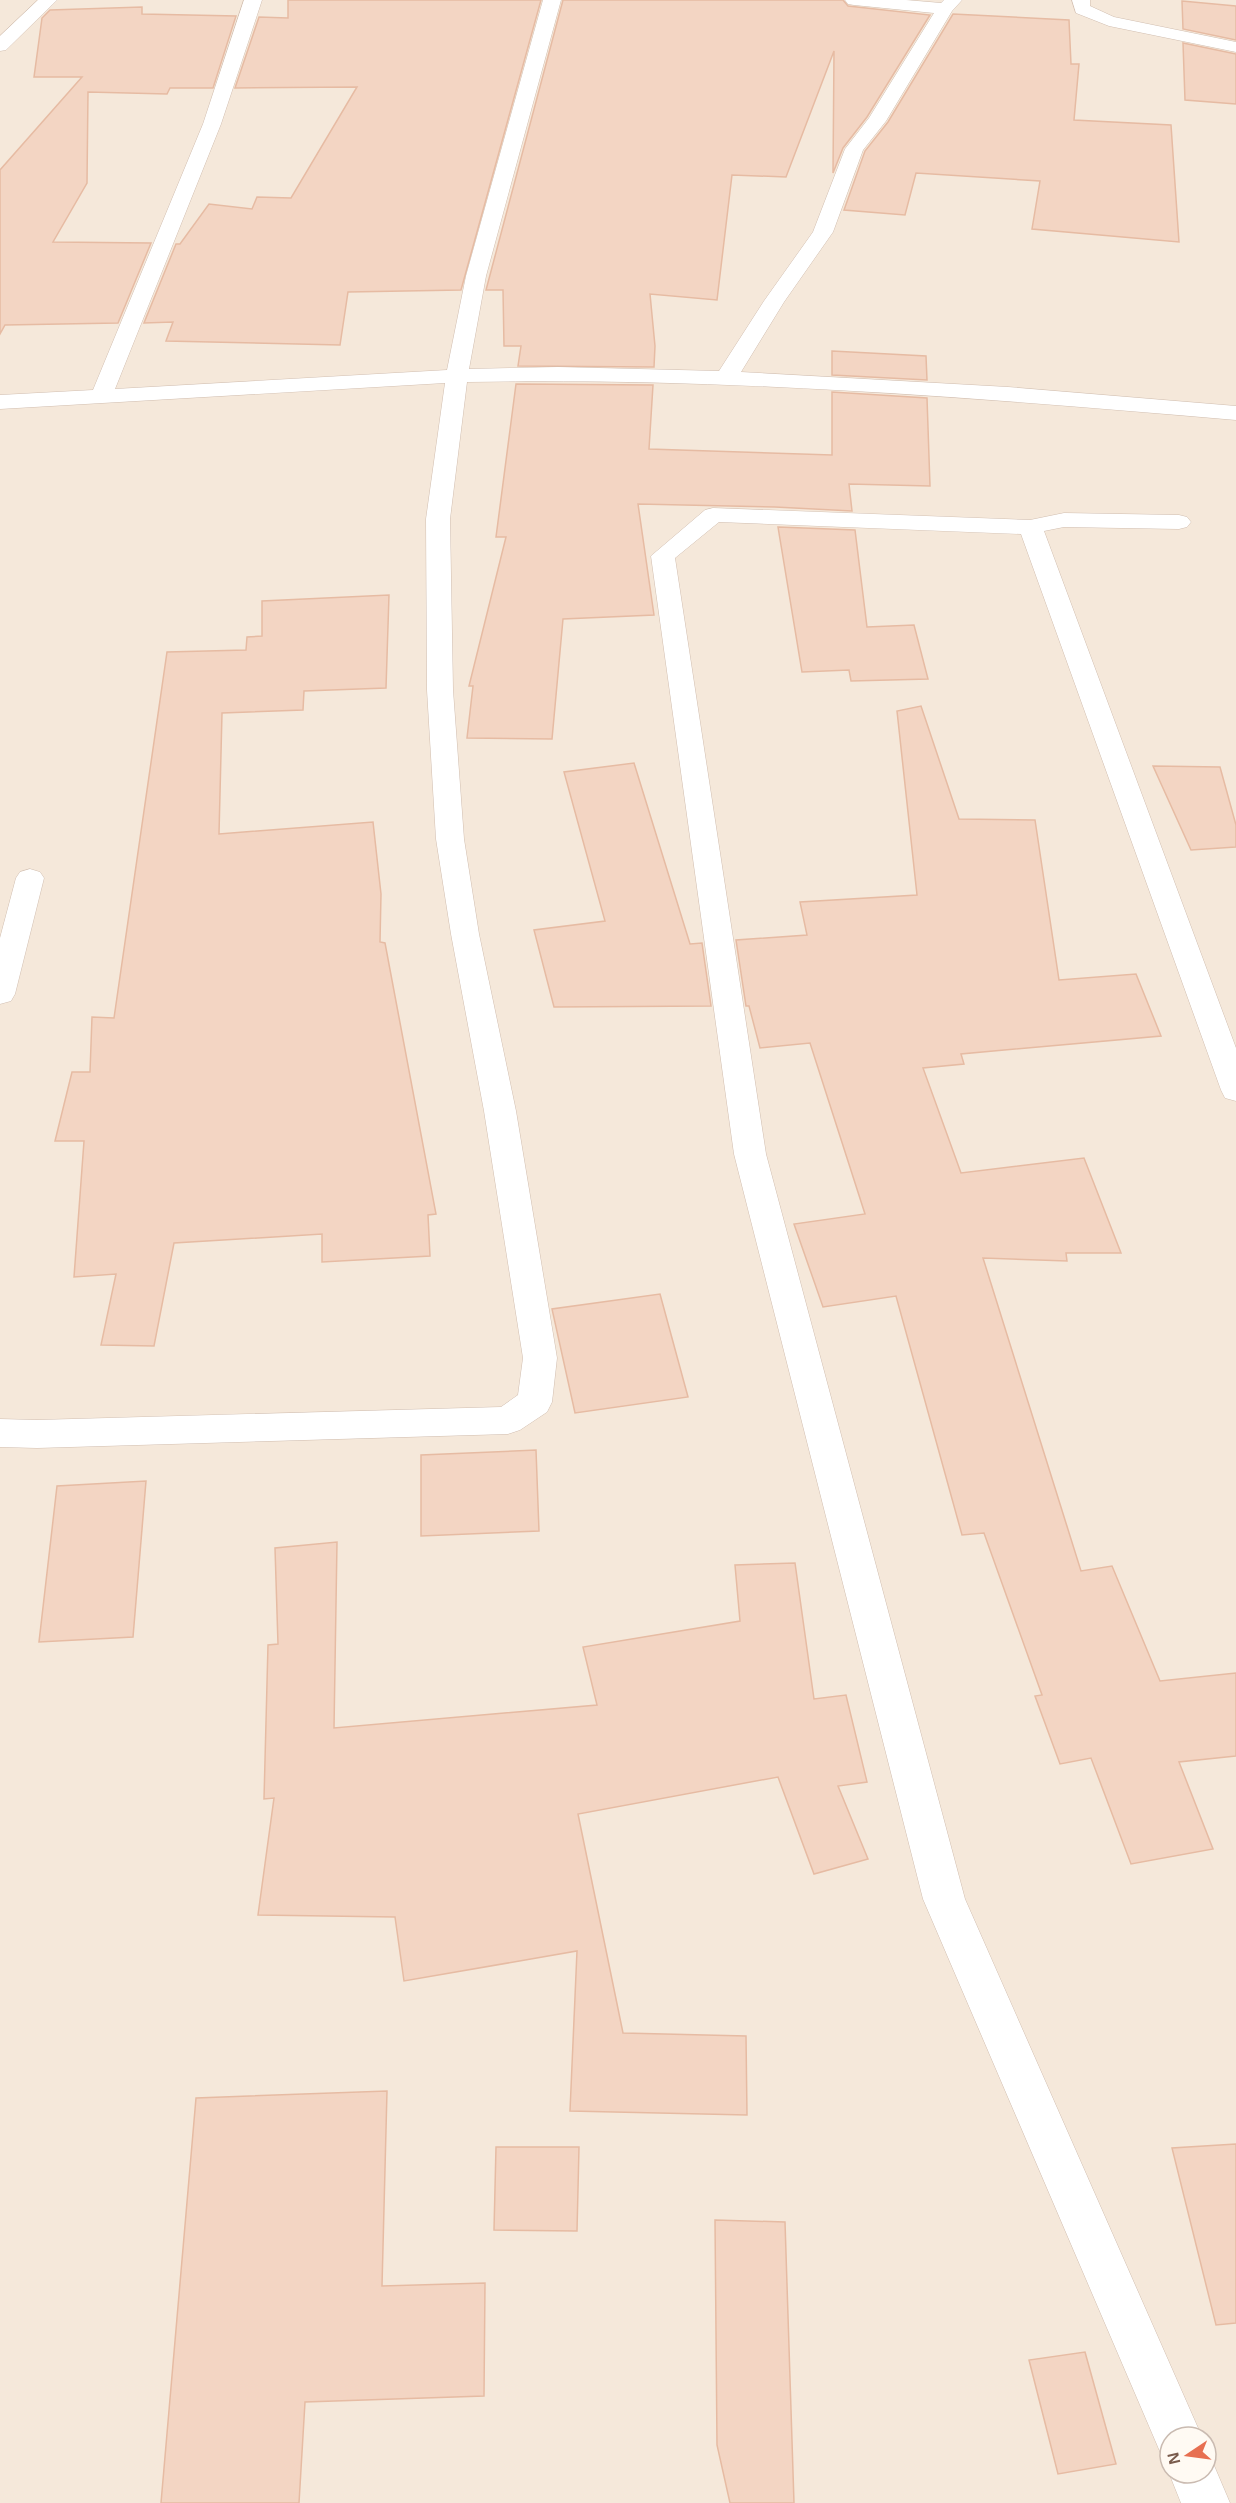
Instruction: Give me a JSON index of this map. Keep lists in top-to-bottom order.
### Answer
{
  "north": "left"
}
